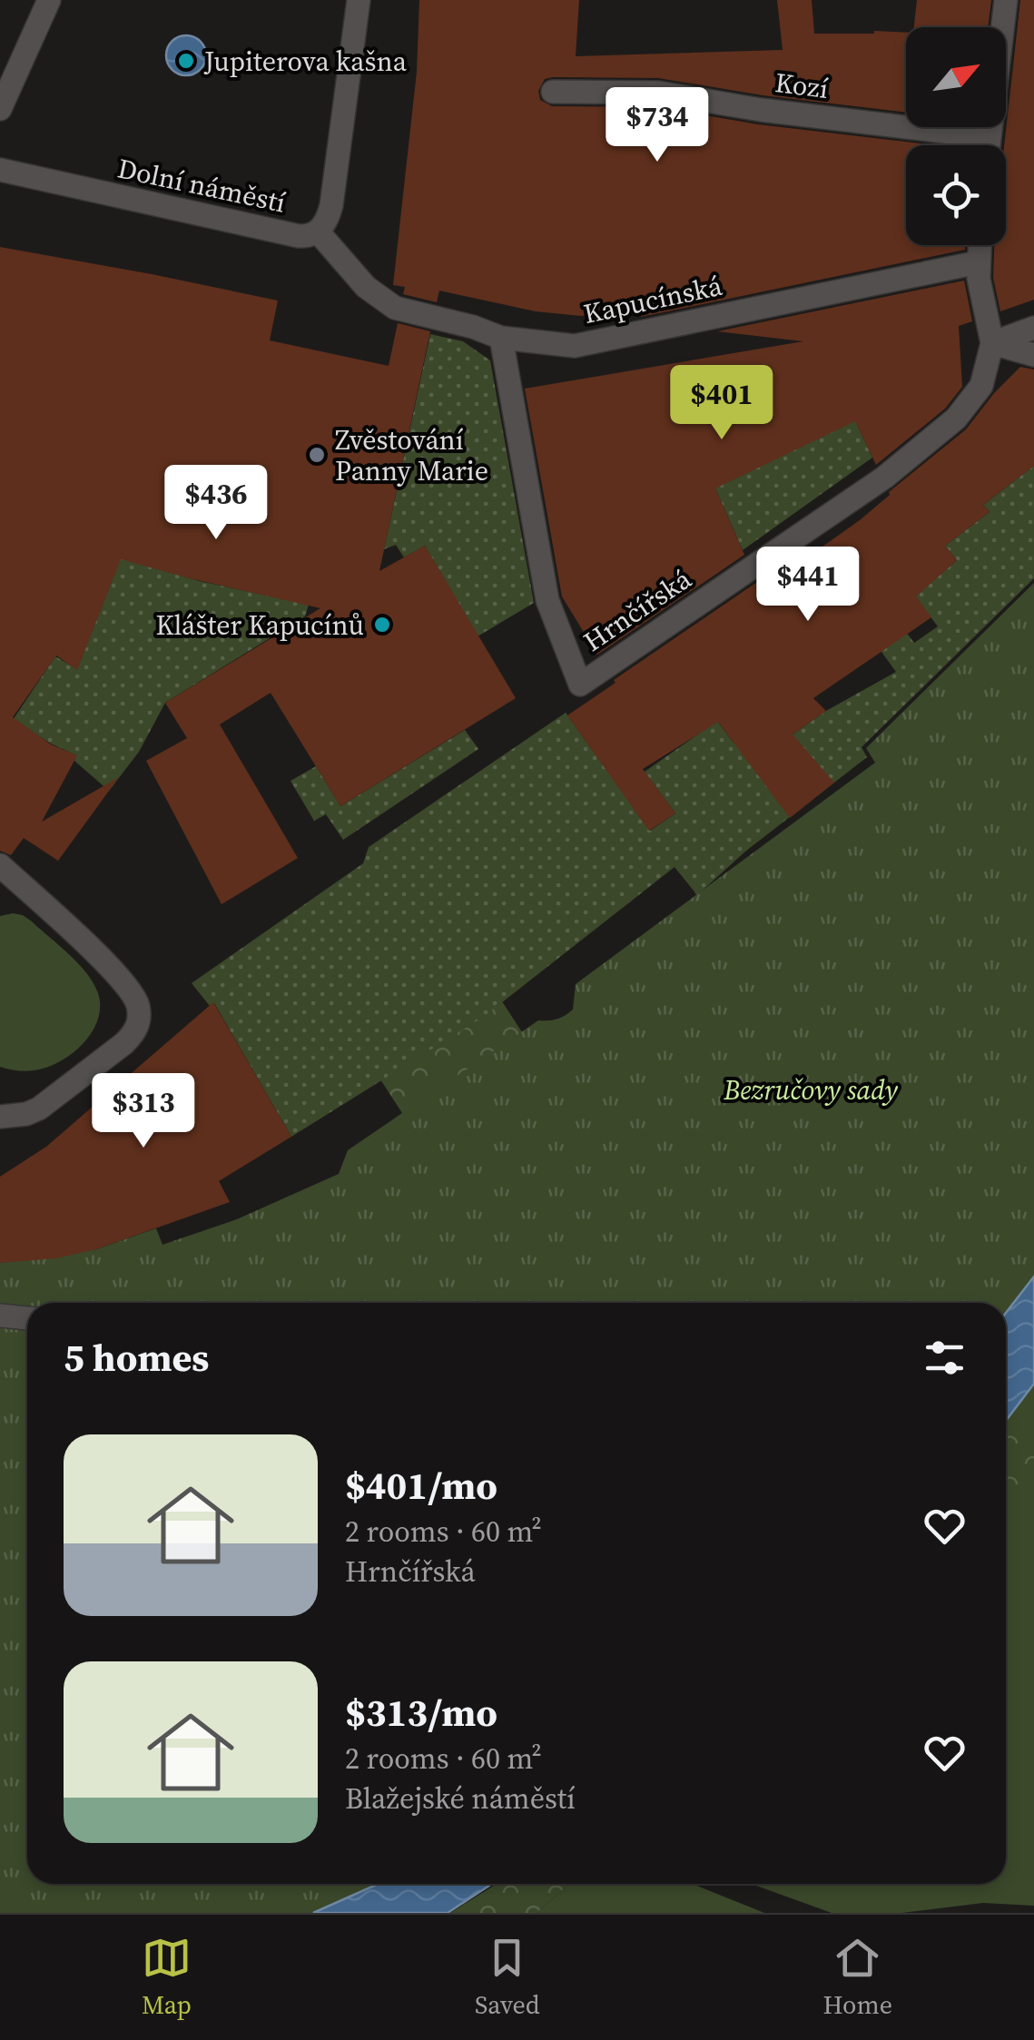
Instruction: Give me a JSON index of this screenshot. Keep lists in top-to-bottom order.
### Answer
{
  "streets": {
    "street": [
      "Kozí",
      "Dolní náměstí",
      "Kapucínská",
      "Hrnčířská"
    ]
  },
  "crossings": [
    ["Dolní náměstí", "Kapucínská"],
    ["Kapucínská", "Hrnčířská"]
  ],
  "parks": ["Bezručovy sady"],
  "places": ["Jupiterova kašna", "Zvěstování Panny Marie", "Klášter Kapucínů"],
  "north": "top right",
  "page": {
    "price": [
      "$734",
      "$401",
      "$436",
      "$441",
      "$313"
    ],
    "heading": "5 homes",
    "list": [
      {
        "name": "$401/mo",
        "note": "2 rooms · 60 m² · Hrnčířská"
      },
      {
        "name": "$313/mo",
        "note": "2 rooms · 60 m² · Blažejské náměstí"
      }
    ],
    "tabs": ["Map", "Saved", "Home"]
  }
}
